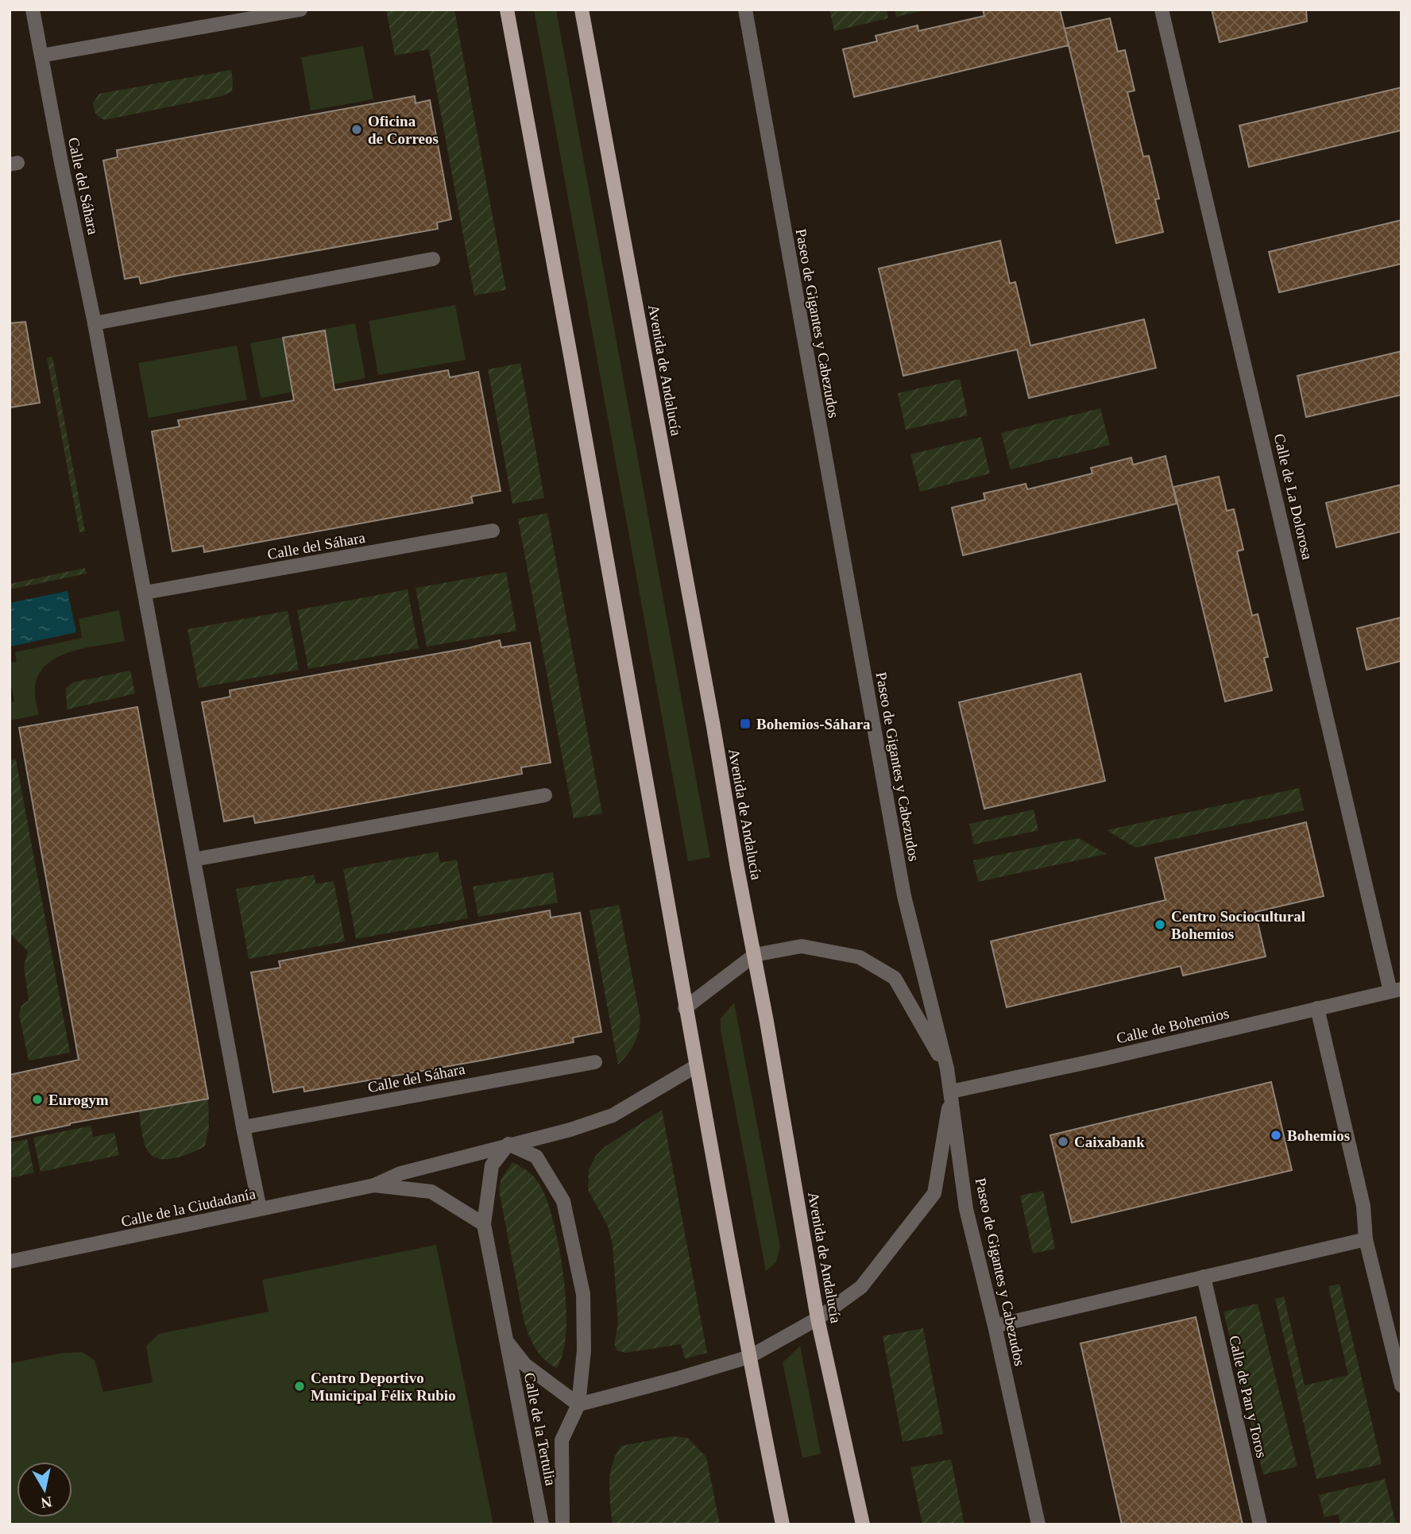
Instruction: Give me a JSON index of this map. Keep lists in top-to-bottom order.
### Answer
{
  "streets": {
    "main road": ["Avenida de Andalucía"],
    "street": [
      "Calle del Sáhara",
      "Paseo de Gigantes y Cabezudos",
      "Calle de La Dolorosa",
      "Calle de Bohemios",
      "Calle de la Ciudadanía",
      "Calle de Pan y Toros",
      "Calle de la Tertulia"
    ]
  },
  "crossings": [
    ["Calle del Sáhara", "Calle de la Ciudadanía"],
    ["Paseo de Gigantes y Cabezudos", "Calle de Bohemios"],
    ["Calle de La Dolorosa", "Calle de Bohemios"],
    ["Calle de la Ciudadanía", "Calle de la Tertulia"]
  ],
  "places": {
    "other": [
      "Oficina de Correos",
      "Centro Sociocultural Bohemios",
      "Eurogym",
      "Bohemios",
      "Caixabank",
      "Centro Deportivo Municipal Félix Rubio"
    ],
    "transit": ["Bohemios-Sáhara"]
  },
  "north": "bottom"
}
